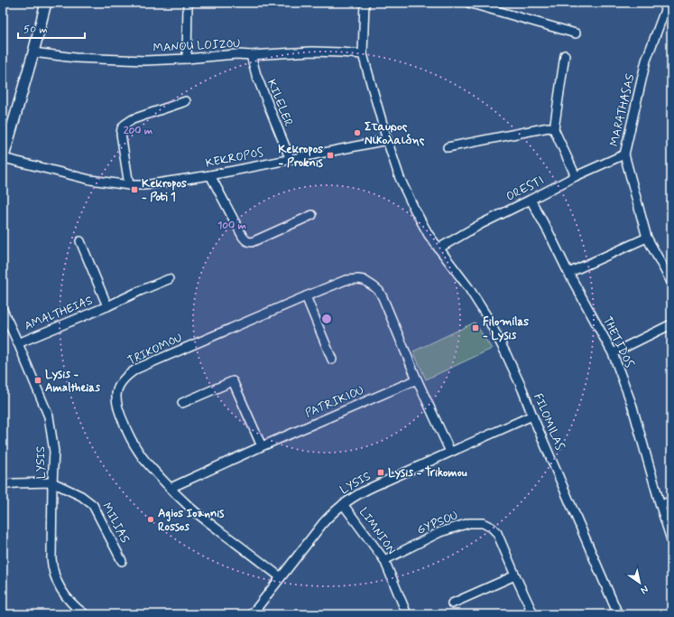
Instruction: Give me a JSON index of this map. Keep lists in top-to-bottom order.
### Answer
{
  "streets": {
    "street": [
      "MANOU LOIZOU",
      "KILELER",
      "MARATHASAS",
      "KEKROPOS",
      "ORESTI",
      "AMALTHEIAS",
      "THETIDOS",
      "TRIKOMOU",
      "PATRIKIOU",
      "FILOMILAS",
      "LYSIS",
      "MILIAS",
      "GYPSOU",
      "LIMNION"
    ]
  },
  "crossings": [
    ["MANOU LOIZOU", "KILELER"],
    ["MANOU LOIZOU", "FILOMILAS"],
    ["KILELER", "KEKROPOS"],
    ["MARATHASAS", "ORESTI"],
    ["KEKROPOS", "FILOMILAS"],
    ["ORESTI", "THETIDOS"],
    ["ORESTI", "FILOMILAS"],
    ["AMALTHEIAS", "LYSIS"],
    ["TRIKOMOU", "PATRIKIOU"],
    ["TRIKOMOU", "LYSIS"],
    ["FILOMILAS", "LYSIS"],
    ["LYSIS", "MILIAS"],
    ["LYSIS", "LIMNION"],
    ["GYPSOU", "LIMNION"]
  ],
  "places": {
    "other": ["Σταυρος Νικολαιδης", "Agios Ioannis Rossos"],
    "transit": [
      "Kekropos - Proknis",
      "Kekropos - Poti 1",
      "Filomilas - Lysis",
      "Lysis - Amaltheias",
      "Lysis - Trikomou"
    ]
  },
  "scale_bar": "50 m",
  "north": "bottom right",
  "rings": ["200 m", "100 m"]
}
